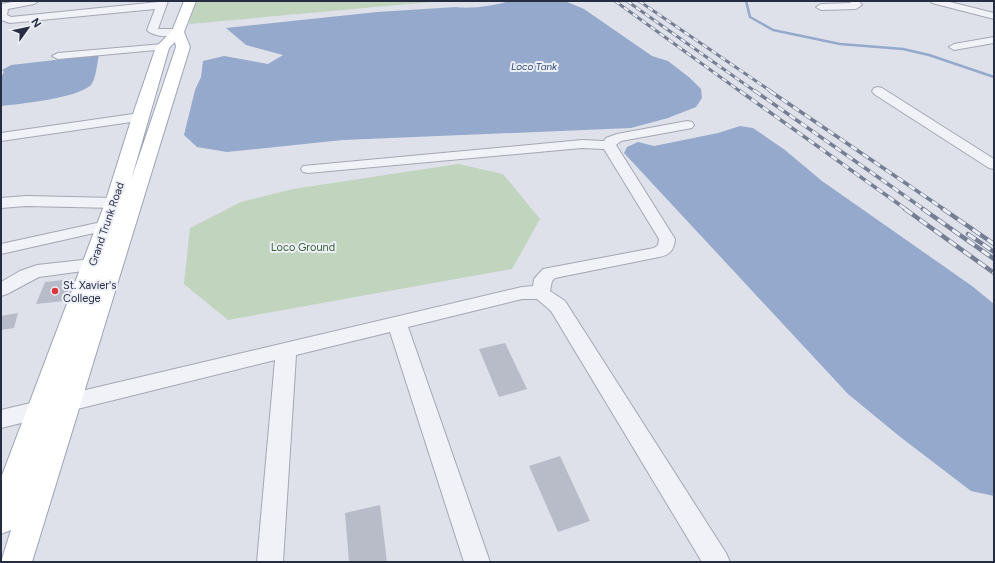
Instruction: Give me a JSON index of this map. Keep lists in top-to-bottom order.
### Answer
{
  "streets": {
    "main road": ["Grand Trunk Road"]
  },
  "water": ["Loco Tank"],
  "parks": ["Loco Ground"],
  "places": ["St. Xavier's College"],
  "north": "top right"
}
